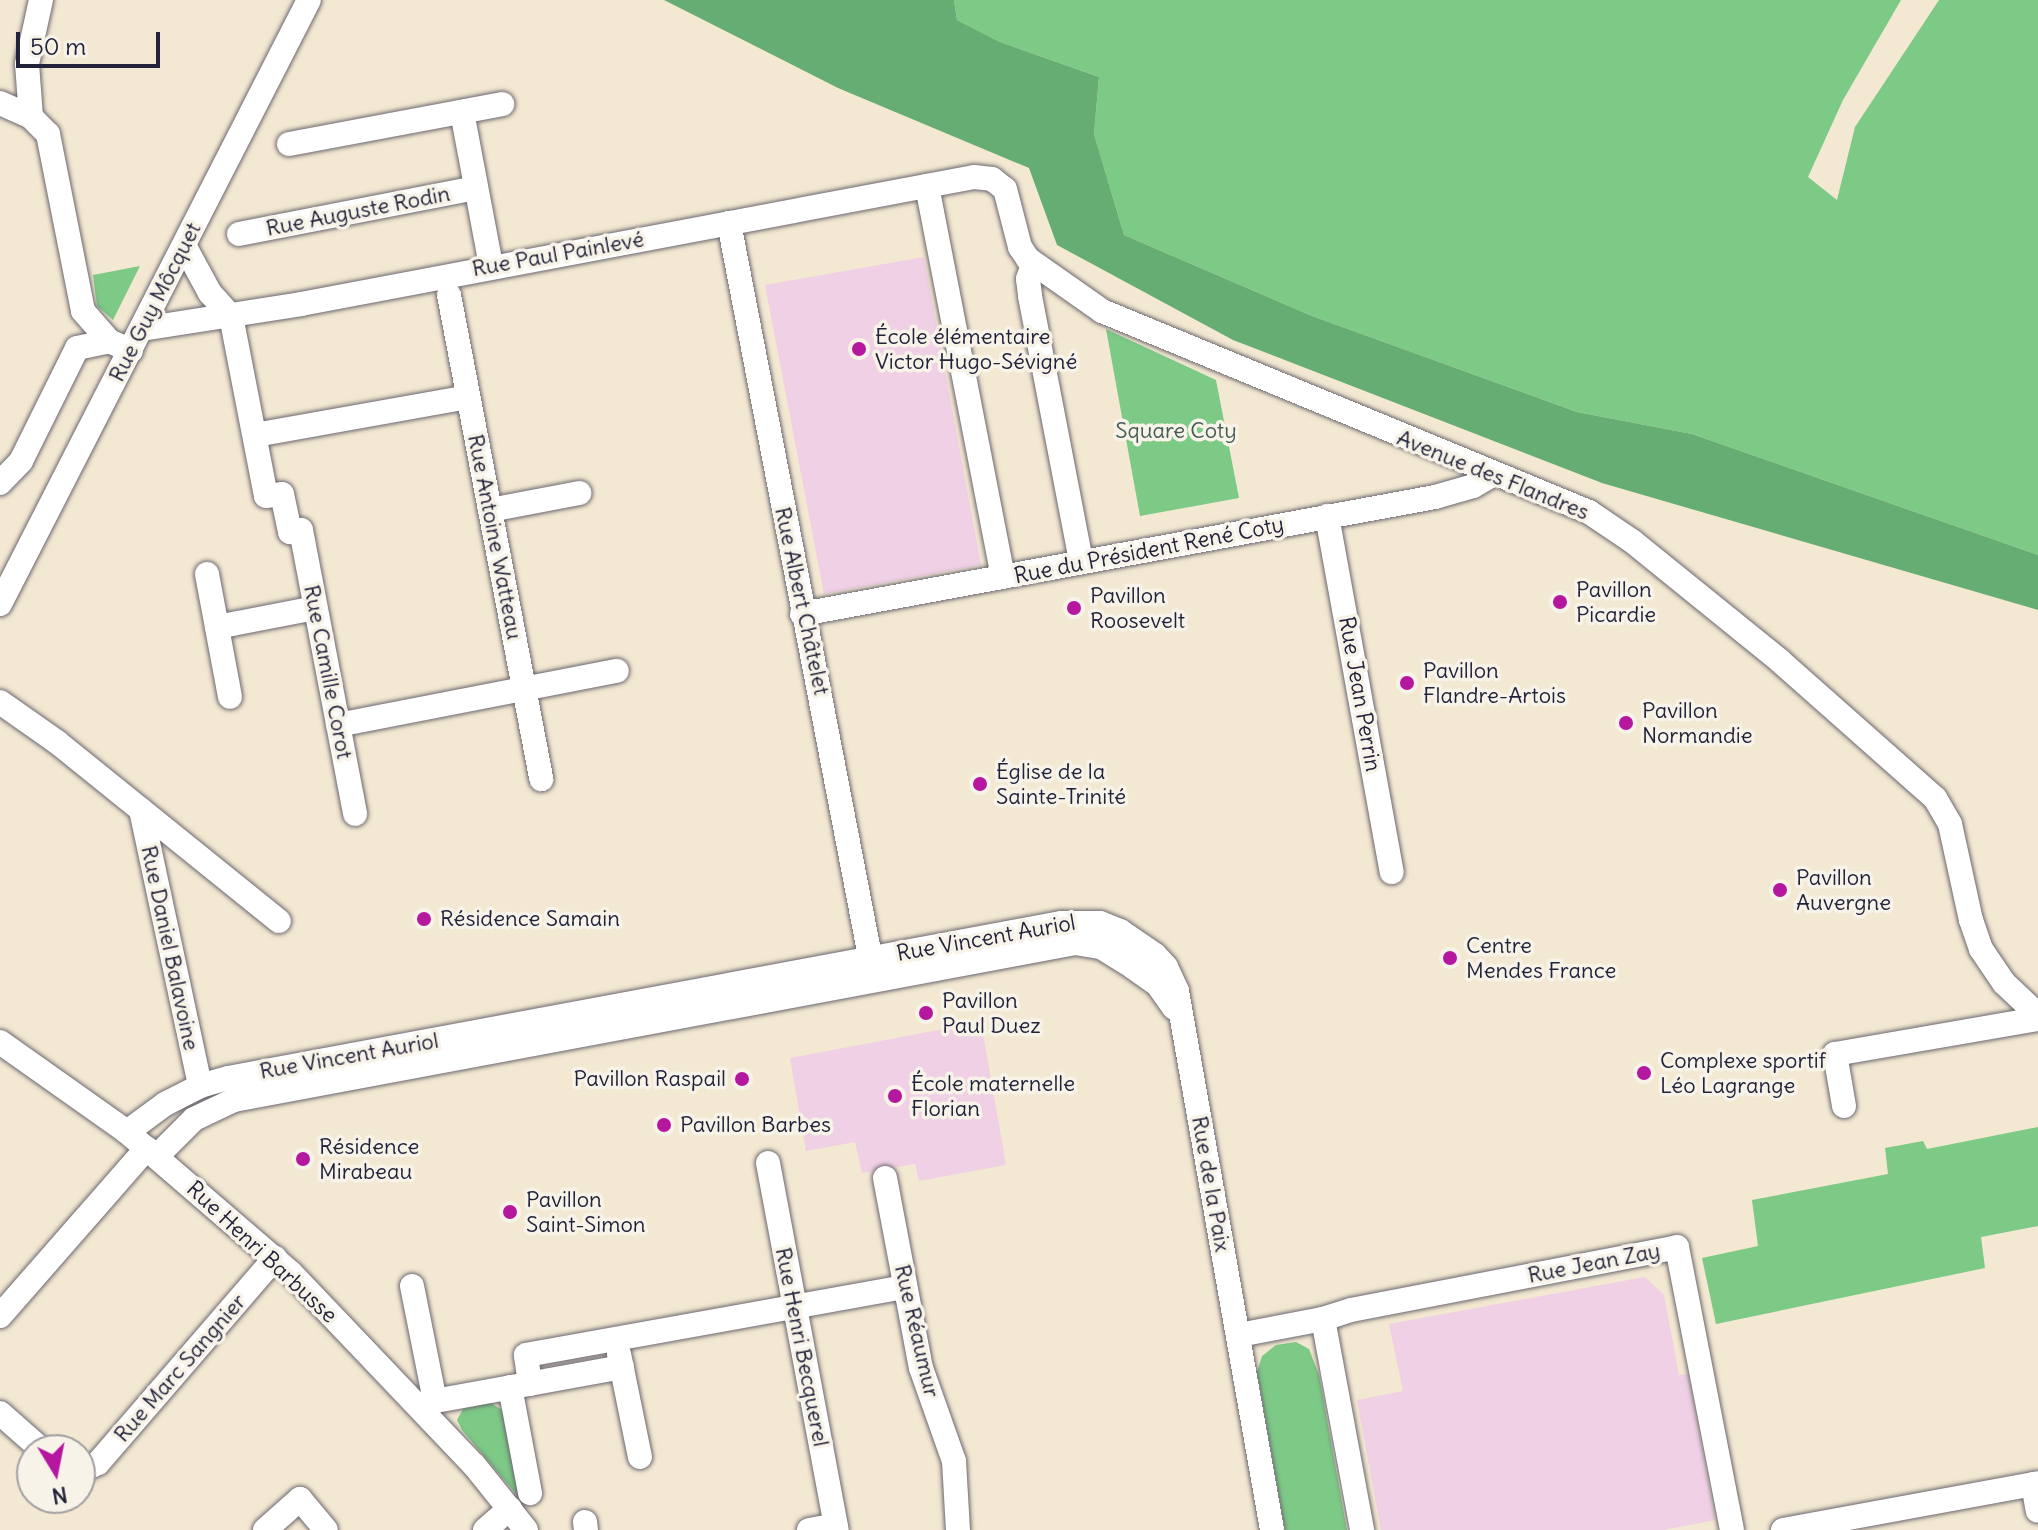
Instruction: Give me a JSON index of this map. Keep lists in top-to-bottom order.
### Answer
{
  "streets": {
    "street": [
      "Rue Auguste Rodin",
      "Rue Paul Painlevé",
      "Rue Guy Môcquet",
      "Avenue des Flandres",
      "Rue Antoine Watteau",
      "Rue du Président René Coty",
      "Rue Albert Châtelet",
      "Rue Camille Corot",
      "Rue Jean Perrin",
      "Rue Vincent Auriol",
      "Rue Daniel Balavoine",
      "Rue de la Paix",
      "Rue Henri Barbusse",
      "Rue Jean Zay",
      "Rue Réaumur",
      "Rue Henri Becquerel",
      "Rue Marc Sangnier"
    ]
  },
  "crossings": [
    ["Rue Paul Painlevé", "Rue Guy Môcquet"],
    ["Rue Paul Painlevé", "Avenue des Flandres"],
    ["Rue Paul Painlevé", "Rue Albert Châtelet"],
    ["Avenue des Flandres", "Rue du Président René Coty"],
    ["Rue du Président René Coty", "Rue Albert Châtelet"],
    ["Rue du Président René Coty", "Rue Jean Perrin"],
    ["Rue Albert Châtelet", "Rue Vincent Auriol"],
    ["Rue Vincent Auriol", "Rue Daniel Balavoine"],
    ["Rue Vincent Auriol", "Rue de la Paix"],
    ["Rue Vincent Auriol", "Rue Henri Barbusse"],
    ["Rue Henri Barbusse", "Rue Marc Sangnier"]
  ],
  "parks": ["Square Coty"],
  "places": [
    "École élémentaire Victor Hugo-Sévigné",
    "Pavillon Picardie",
    "Pavillon Roosevelt",
    "Pavillon Flandre-Artois",
    "Pavillon Normandie",
    "Église de la Sainte-Trinité",
    "Pavillon Auvergne",
    "Résidence Samain",
    "Centre Mendes France",
    "Pavillon Paul Duez",
    "Complexe sportif Léo Lagrange",
    "Pavillon Raspail",
    "École maternelle Florian",
    "Pavillon Barbes",
    "Résidence Mirabeau",
    "Pavillon Saint-Simon"
  ],
  "scale_bar": "50 m",
  "north": "bottom"
}
